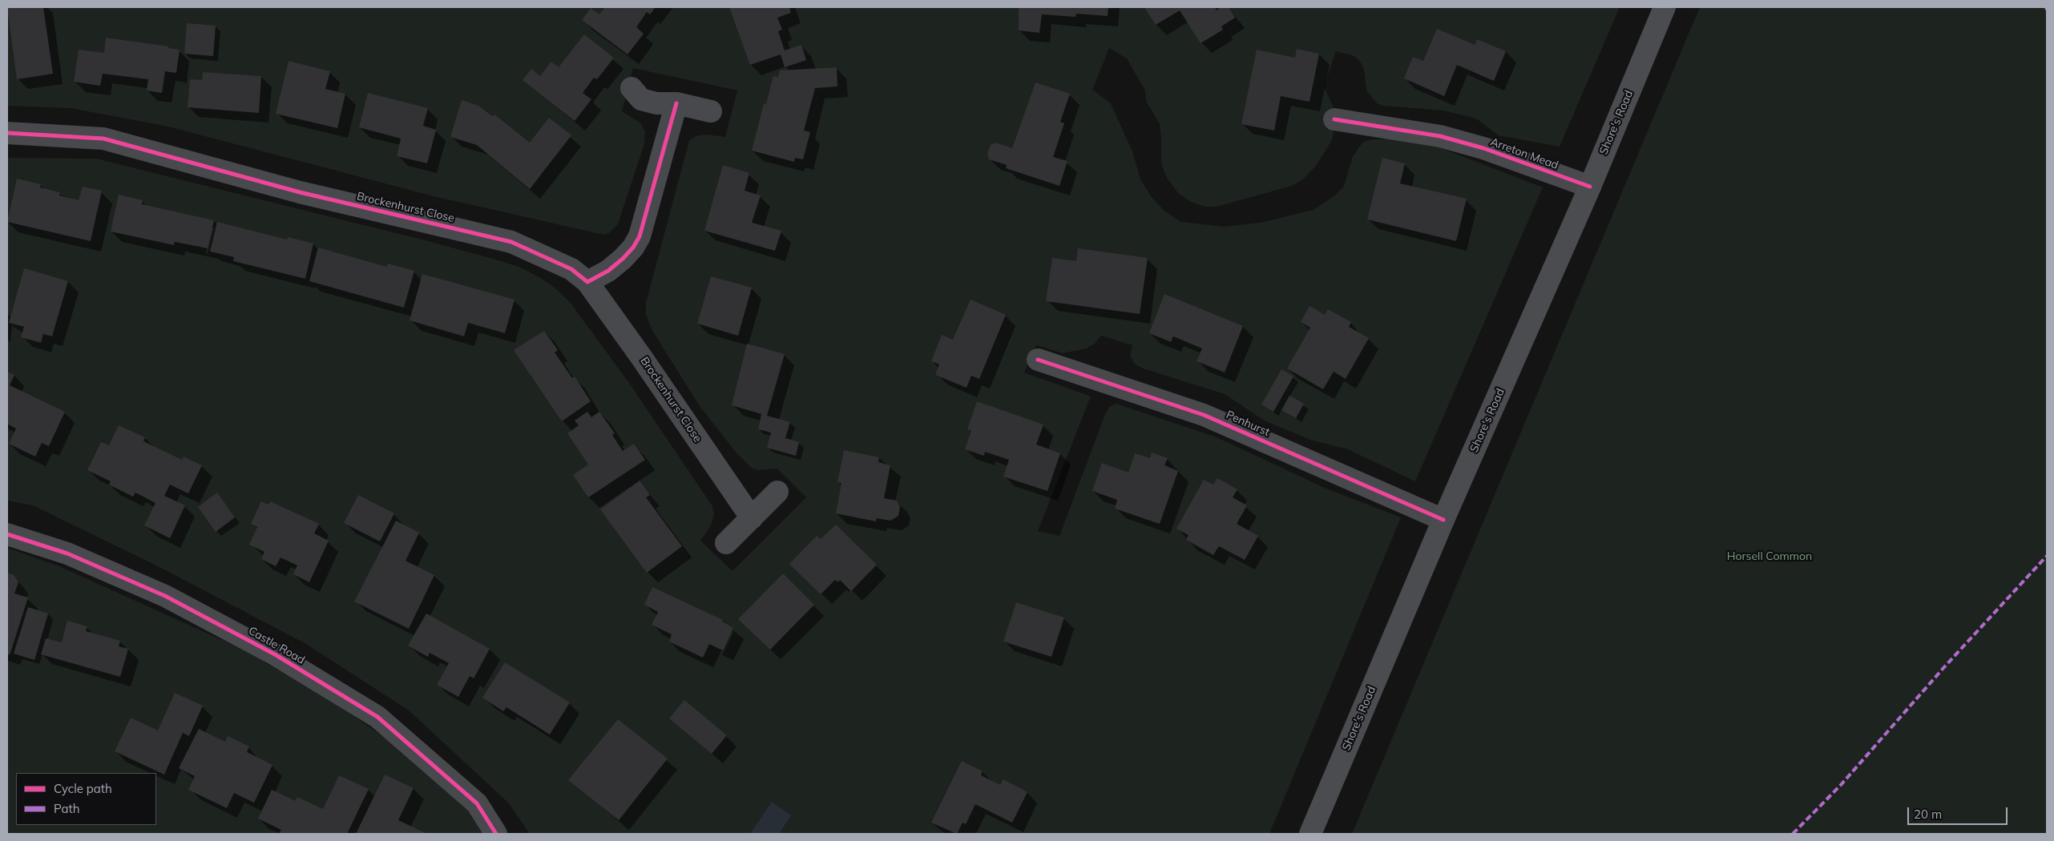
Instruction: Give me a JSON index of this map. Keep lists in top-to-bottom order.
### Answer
{
  "streets": {
    "main road": ["Shore's Road"],
    "street": [
      "Arreton Mead",
      "Brockenhurst Close",
      "Penhurst",
      "Castle Road"
    ]
  },
  "crossings": [
    ["Shore's Road", "Arreton Mead"],
    ["Shore's Road", "Penhurst"]
  ],
  "parks": ["Horsell Common"],
  "legend": ["Cycle path", "Path"],
  "scale_bar": "20 m"
}
